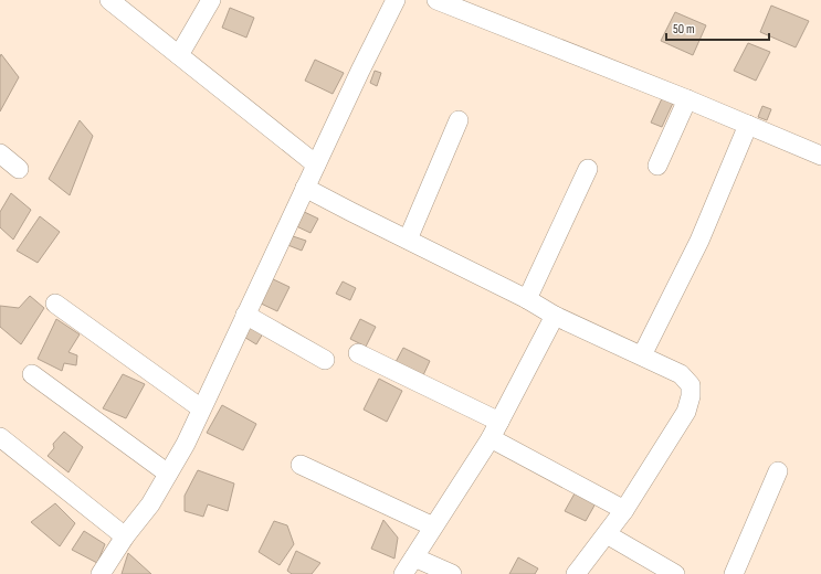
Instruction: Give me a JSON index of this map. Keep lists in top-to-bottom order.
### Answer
{
  "scale_bar": "50 m"
}
